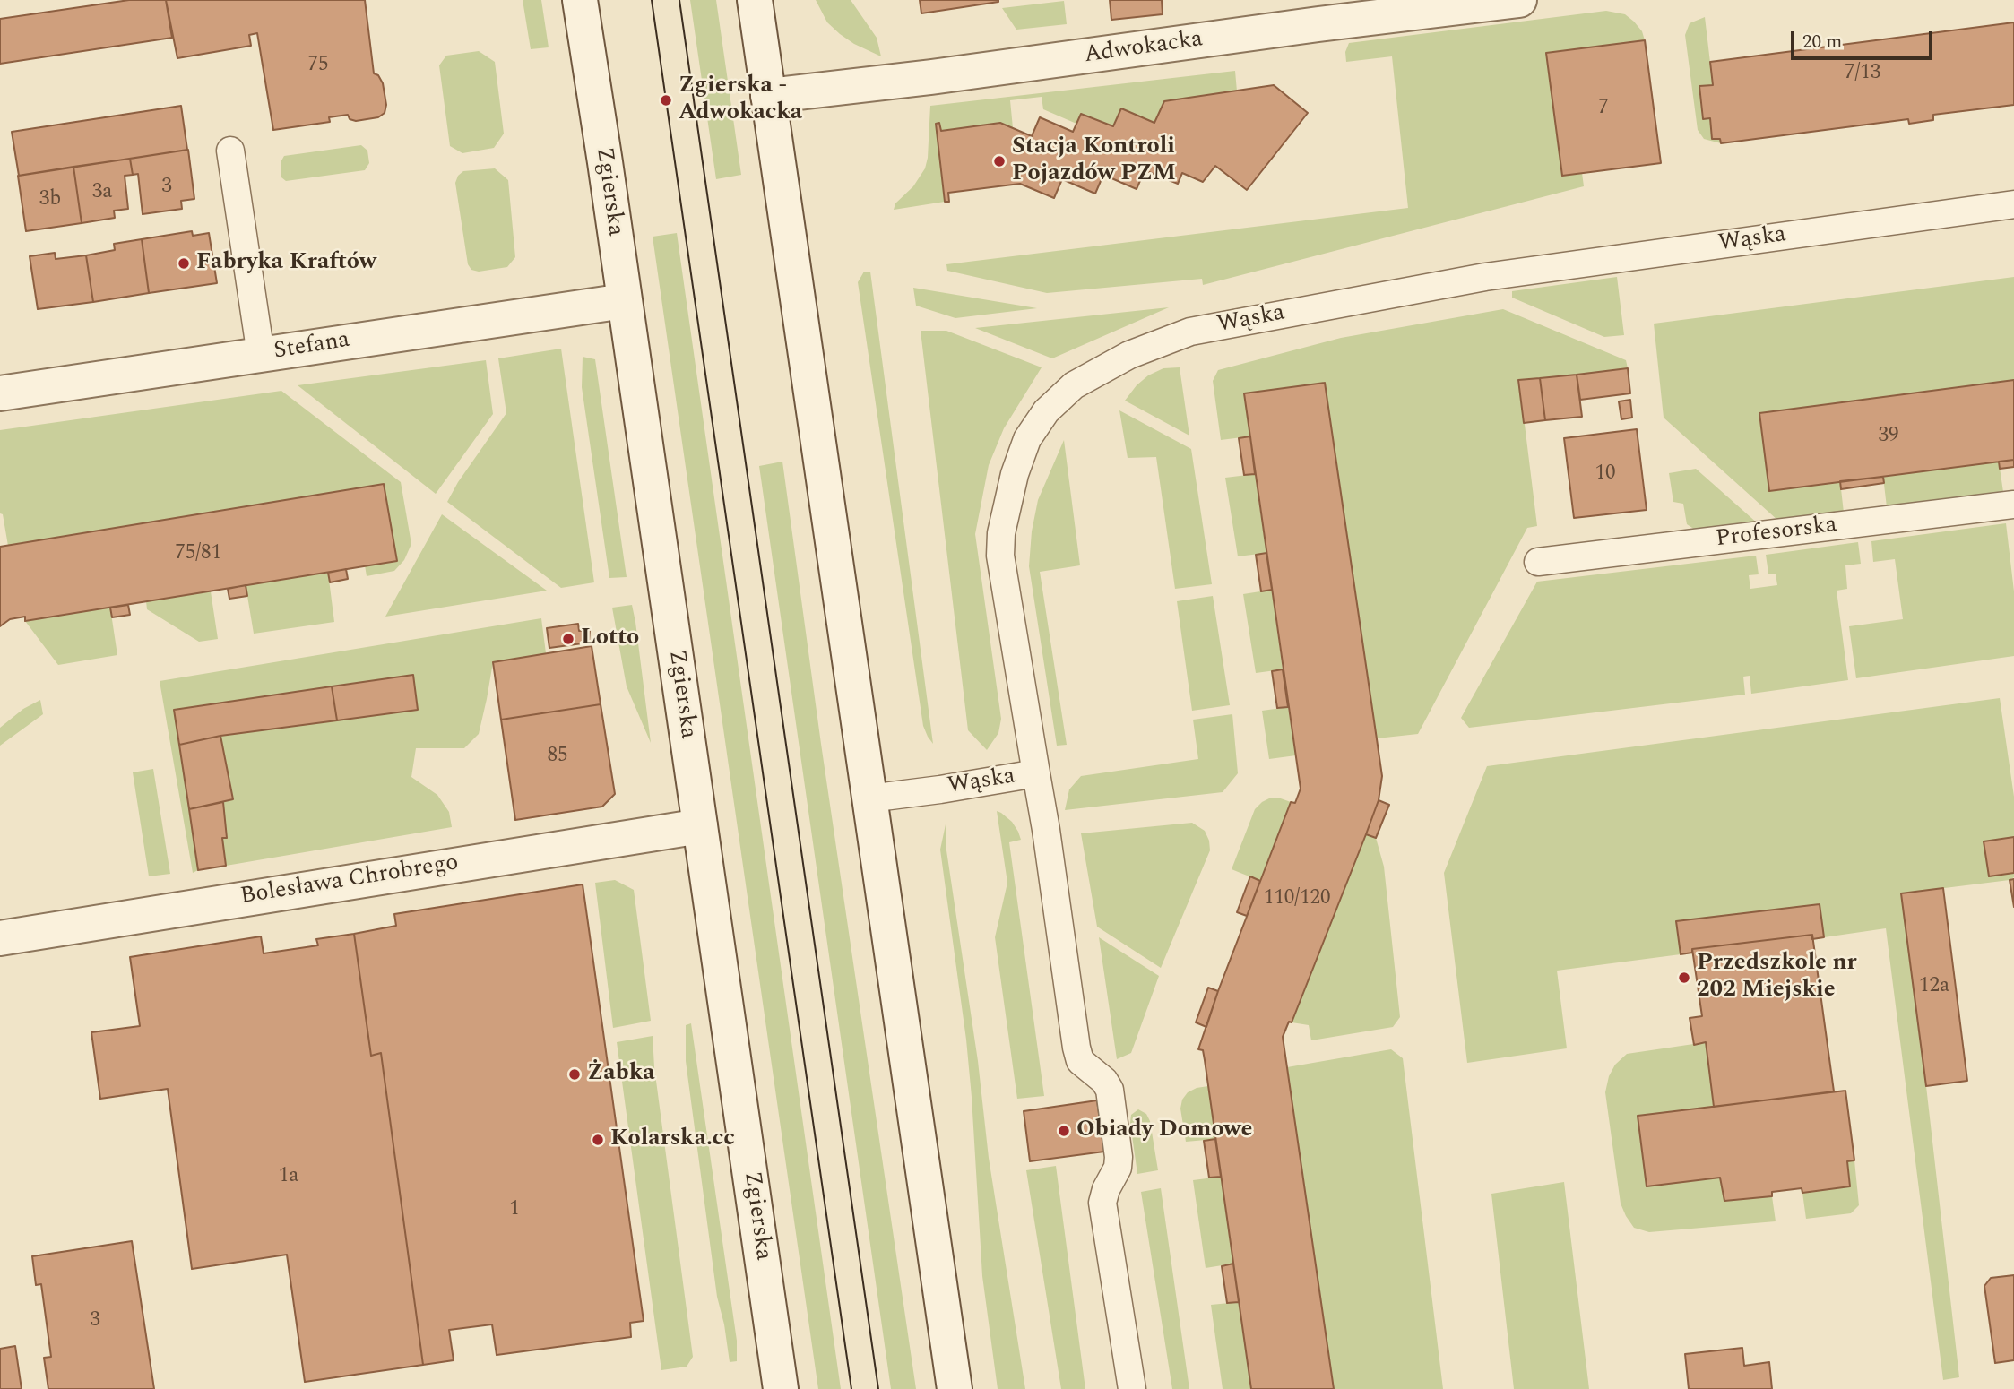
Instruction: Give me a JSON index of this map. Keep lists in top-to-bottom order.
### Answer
{
  "streets": {
    "main road": [
      "Adwokacka",
      "Zgierska",
      "Stefana",
      "Bolesława Chrobrego"
    ],
    "lane": ["Wąska", "Profesorska"]
  },
  "crossings": [
    ["Zgierska", "Stefana"],
    ["Zgierska", "Bolesława Chrobrego"]
  ],
  "places": [
    "Zgierska - Adwokacka",
    "Stacja Kontroli Pojazdów PZM",
    "Fabryka Kraftów",
    "Lotto",
    "Przedszkole nr 202 Miejskie",
    "Żabka",
    "Obiady Domowe",
    "Kolarska.cc"
  ],
  "house_numbers": [
    "75",
    "7/13",
    "7",
    "3",
    "3a",
    "3b",
    "39",
    "10",
    "75/81",
    "85",
    "110/120",
    "12a",
    "1a",
    "1",
    "3"
  ],
  "scale_bar": "20 m"
}
